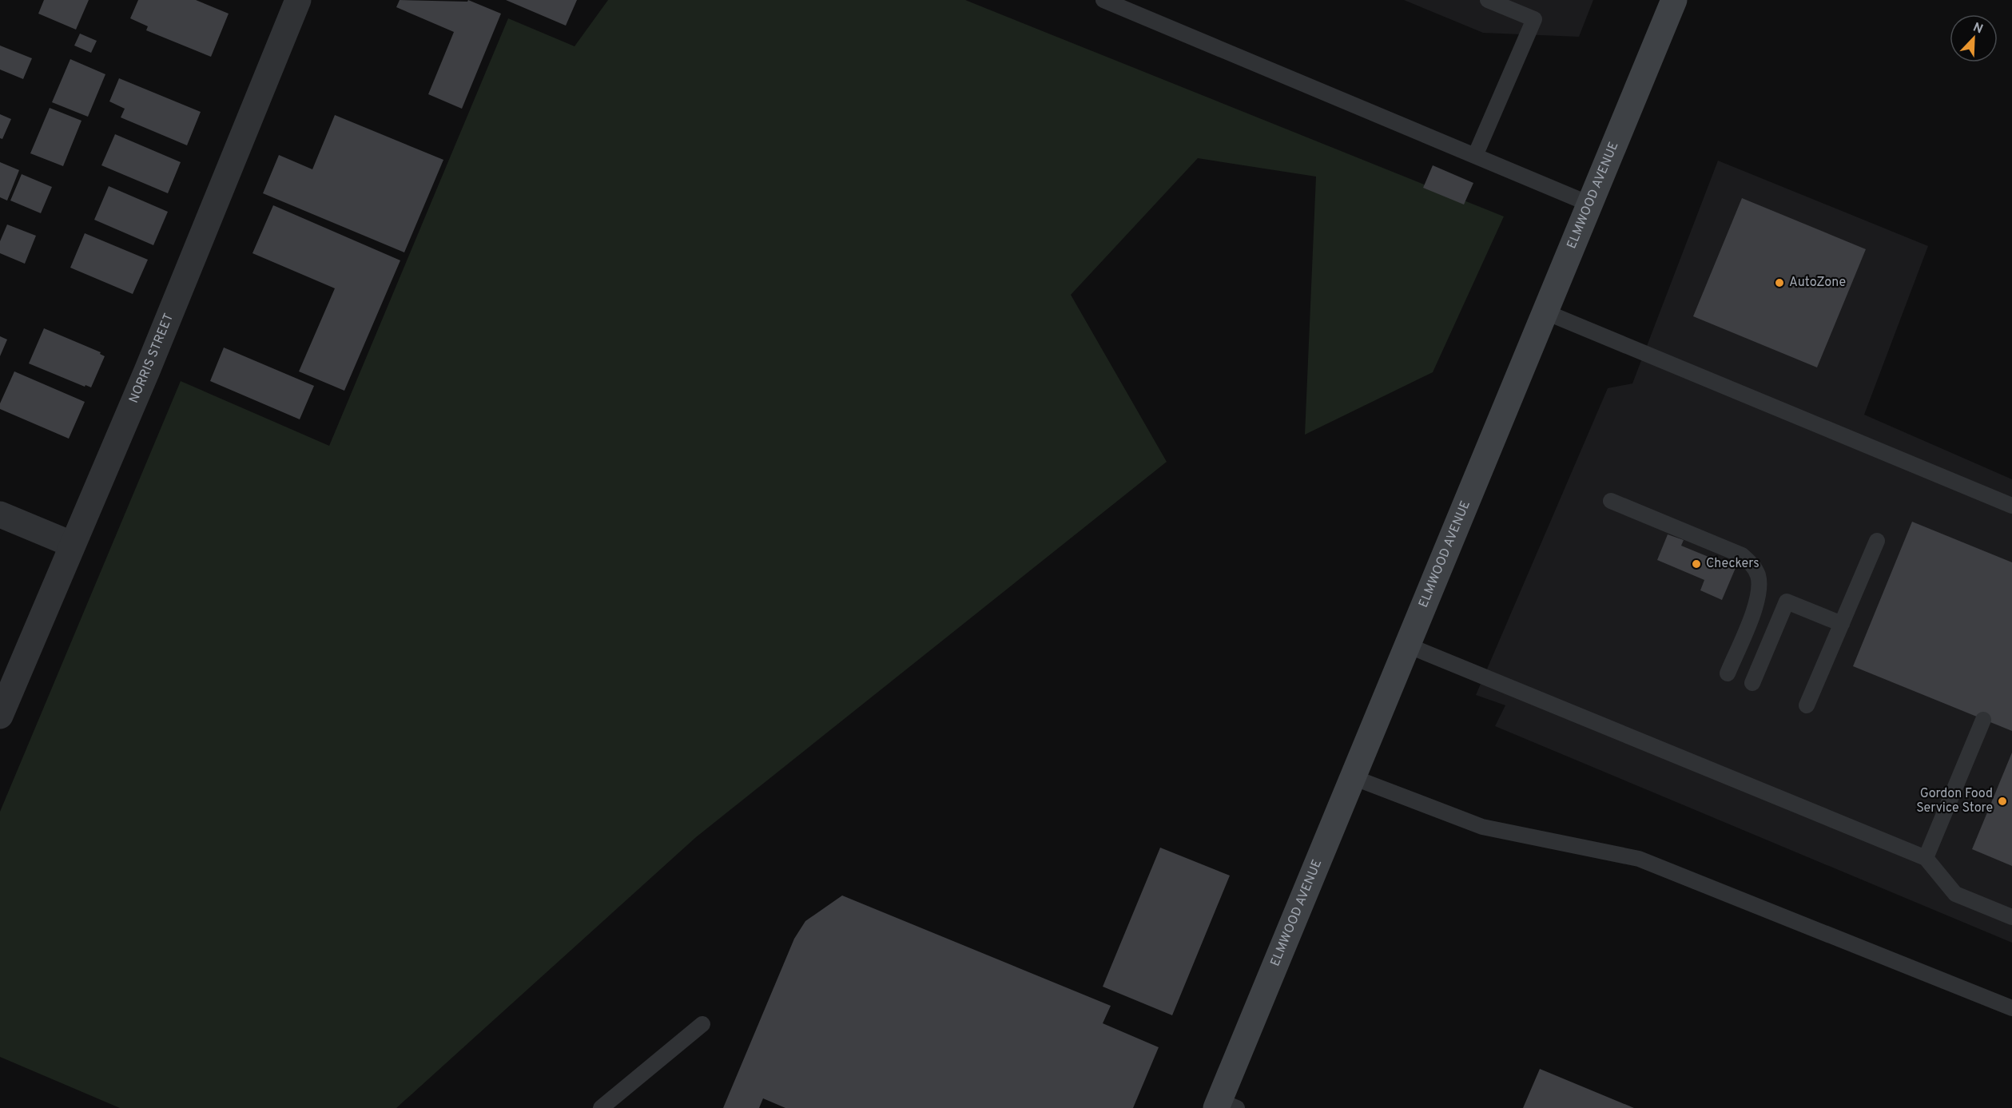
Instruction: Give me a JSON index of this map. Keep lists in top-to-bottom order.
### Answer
{
  "streets": {
    "street": ["ELMWOOD AVENUE", "NORRIS STREET"]
  },
  "places": ["AutoZone", "Checkers", "Gordon Food Service Store"],
  "north": "top right"
}
